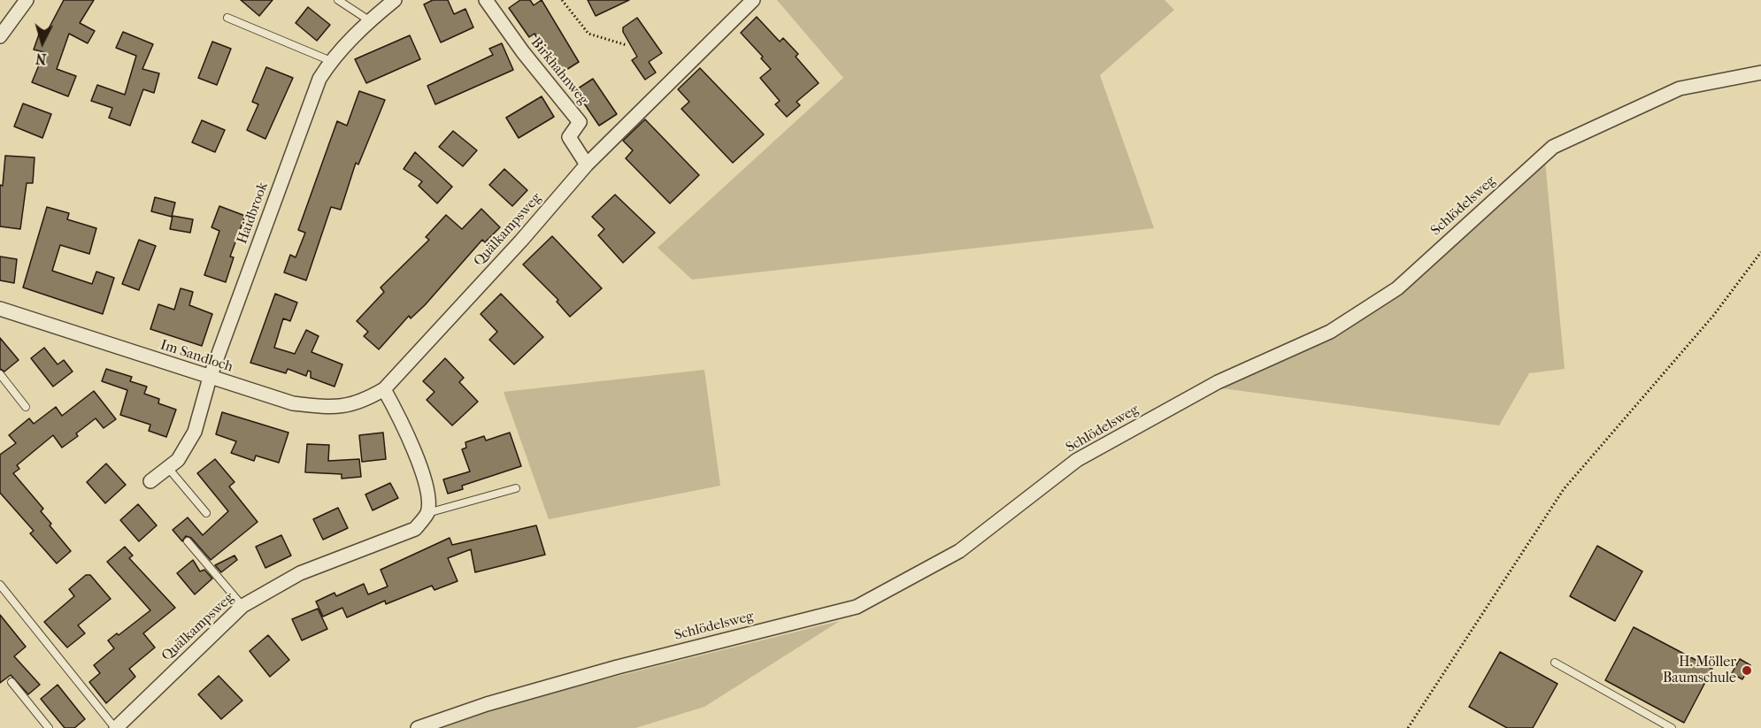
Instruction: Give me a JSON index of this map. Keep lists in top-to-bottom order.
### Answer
{
  "streets": {
    "street": [
      "Birkhahnweg",
      "Schlödelsweg",
      "Haidbrook",
      "Quälkampsweg",
      "Im Sandloch"
    ]
  },
  "crossings": [
    ["Birkhahnweg", "Quälkampsweg"],
    ["Haidbrook", "Im Sandloch"],
    ["Quälkampsweg", "Im Sandloch"]
  ],
  "places": ["H. Möller Baumschule"],
  "north": "bottom"
}
